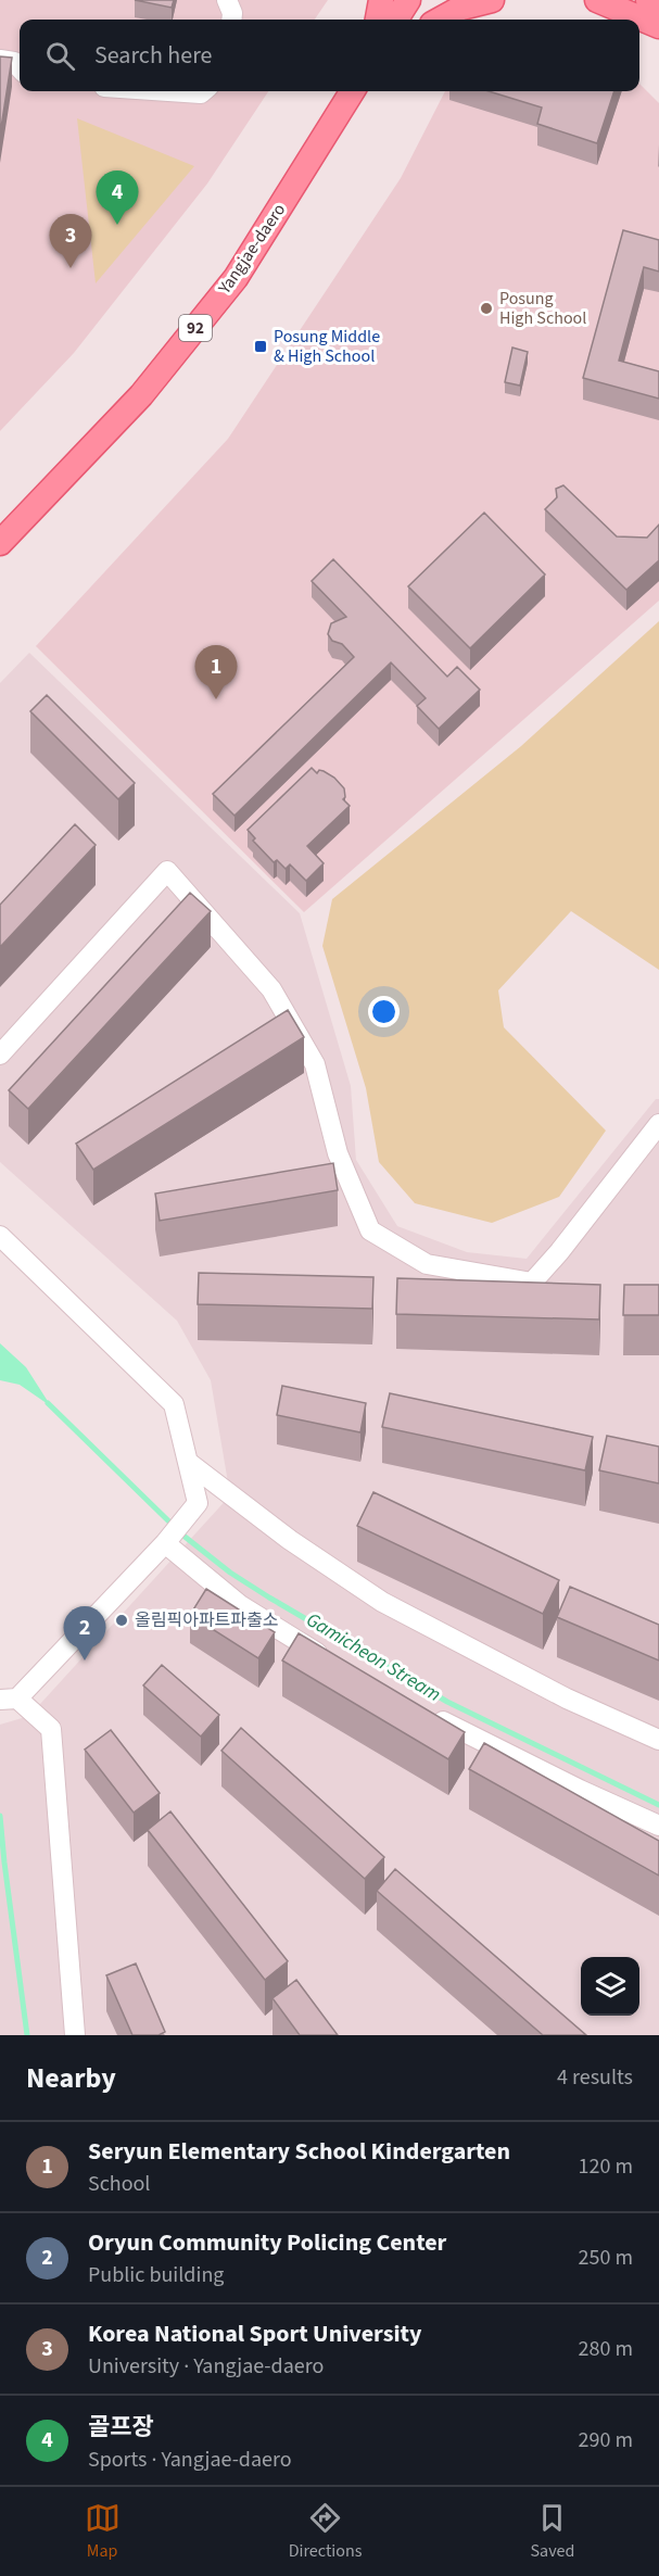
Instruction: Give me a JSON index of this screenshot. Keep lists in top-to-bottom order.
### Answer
{
  "streets": {
    "main road": ["Yangjae-daero", "92"]
  },
  "water": ["Gamicheon Stream"],
  "places": {
    "other": ["Posung High School", "올림픽아파트파출소"],
    "transit": ["Posung Middle & High School"]
  },
  "page": {
    "search": "Search here",
    "pins": [
      "4",
      "3",
      "1",
      "2"
    ],
    "heading": ["Nearby", "4 results"],
    "list": [
      {
        "mark": "1",
        "name": "Seryun Elementary School Kindergarten",
        "note": "School",
        "value": "120 m"
      },
      {
        "mark": "2",
        "name": "Oryun Community Policing Center",
        "note": "Public building",
        "value": "250 m"
      },
      {
        "mark": "3",
        "name": "Korea National Sport University",
        "note": "University · Yangjae-daero",
        "value": "280 m"
      },
      {
        "mark": "4",
        "name": "골프장",
        "note": "Sports · Yangjae-daero",
        "value": "290 m"
      }
    ],
    "nav": ["Map", "Directions", "Saved"]
  }
}
